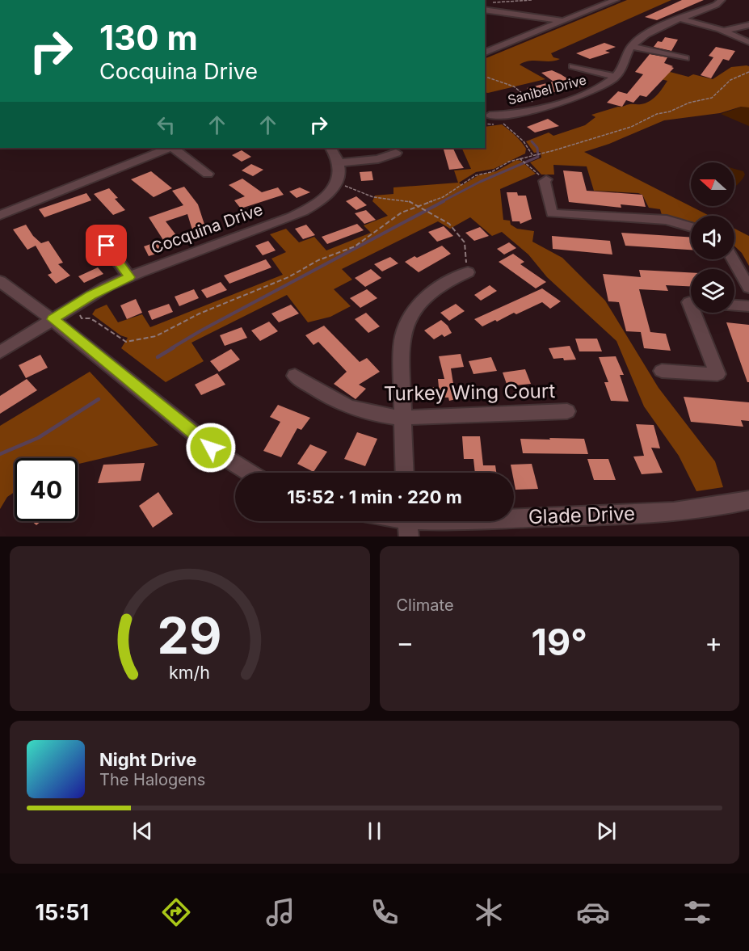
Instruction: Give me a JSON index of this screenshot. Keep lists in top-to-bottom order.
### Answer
{
  "streets": {
    "street": [
      "Sanibel Drive",
      "Cocquina Drive",
      "Turkey Wing Court",
      "Glade Drive"
    ]
  },
  "north": "left",
  "page": {
    "turn": ["130 m", "Cocquina Drive"],
    "limit": "40",
    "trip": "15:52 · 1 min · 220 m",
    "tile": "Climate",
    "heat": ["−", "19°", "+"],
    "song": ["Night Drive", "The Halogens"],
    "tabs": "15:51",
    "gauge": ["29", "km/h"]
  }
}
